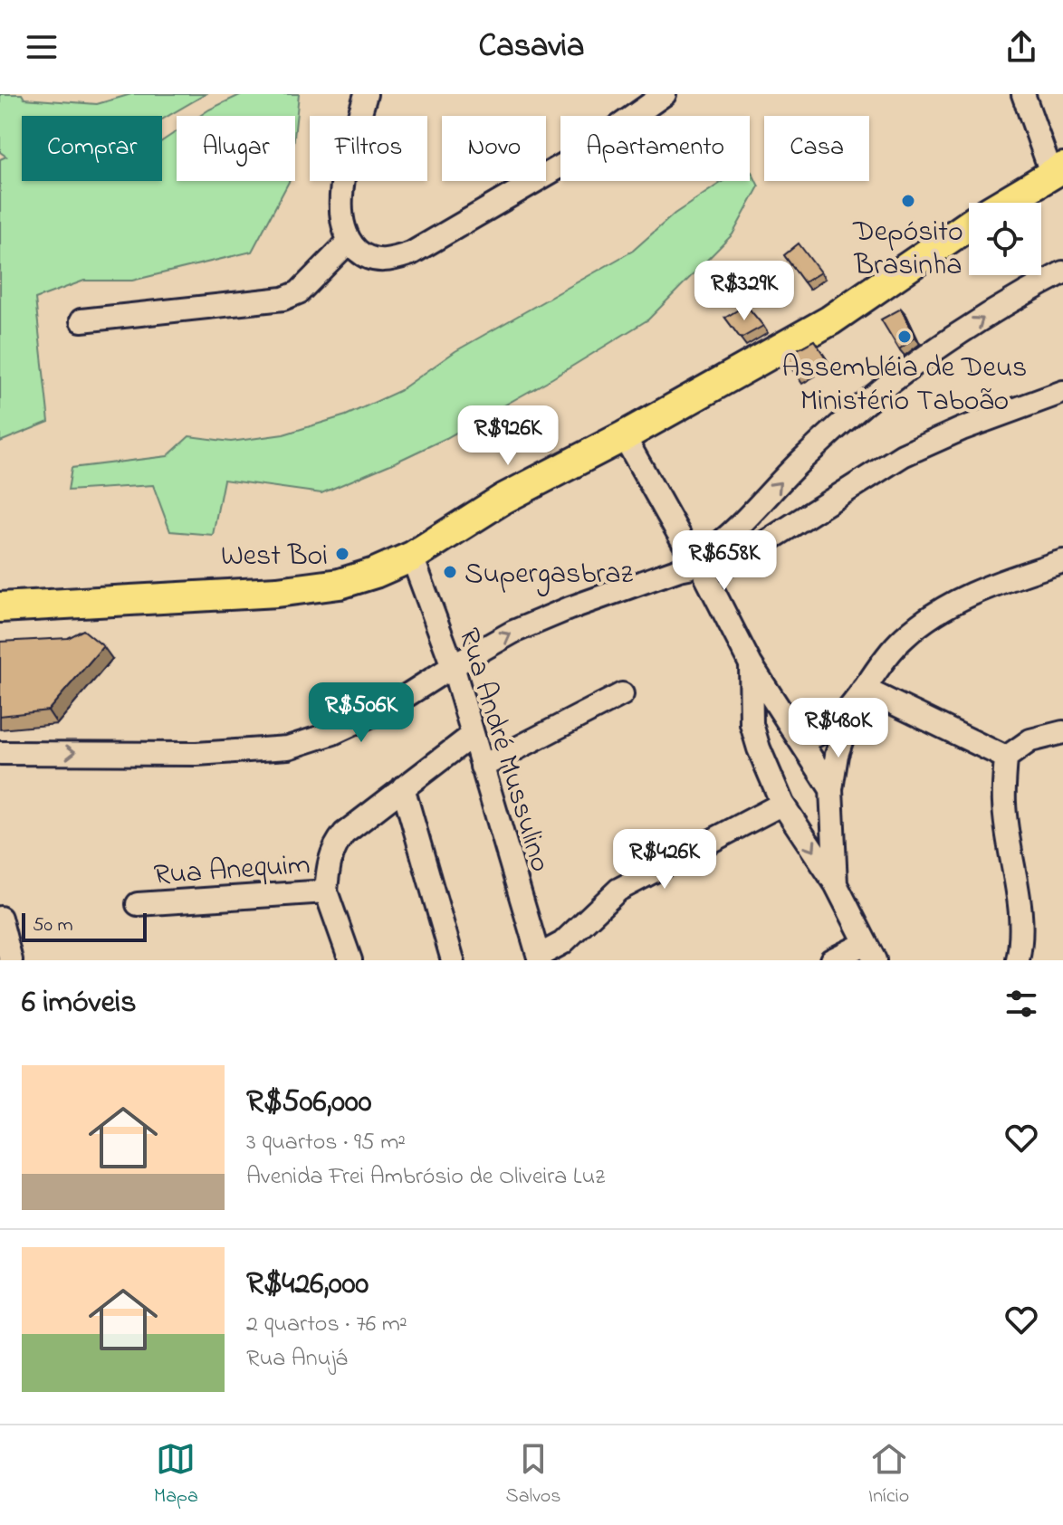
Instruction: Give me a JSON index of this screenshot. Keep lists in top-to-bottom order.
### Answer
{
  "streets": {
    "street": ["Rua André Mussulino", "Rua Anequim"]
  },
  "crossings": [
    ["Rua André Mussulino", "Rua Anequim"]
  ],
  "places": [
    "Depósito Brasinha",
    "Assembléia de Deus Ministério Taboão",
    "West Boi",
    "Supergasbraz"
  ],
  "scale_bar": "50 m",
  "page": {
    "header": "Casavia",
    "chip": [
      "Comprar",
      "Alugar",
      "Filtros",
      "Novo",
      "Apartamento",
      "Casa"
    ],
    "price": [
      "R$329K",
      "R$926K",
      "R$658K",
      "R$506K",
      "R$480K",
      "R$426K"
    ],
    "scale": "50 m",
    "heading": "6 imóveis",
    "list": [
      {
        "name": "R$506,000",
        "note": "3 quartos · 95 m² · Avenida Frei Ambrósio de Oliveira Luz"
      },
      {
        "name": "R$426,000",
        "note": "2 quartos · 76 m² · Rua Anujá"
      }
    ],
    "tabs": ["Mapa", "Salvos", "Início"]
  }
}
